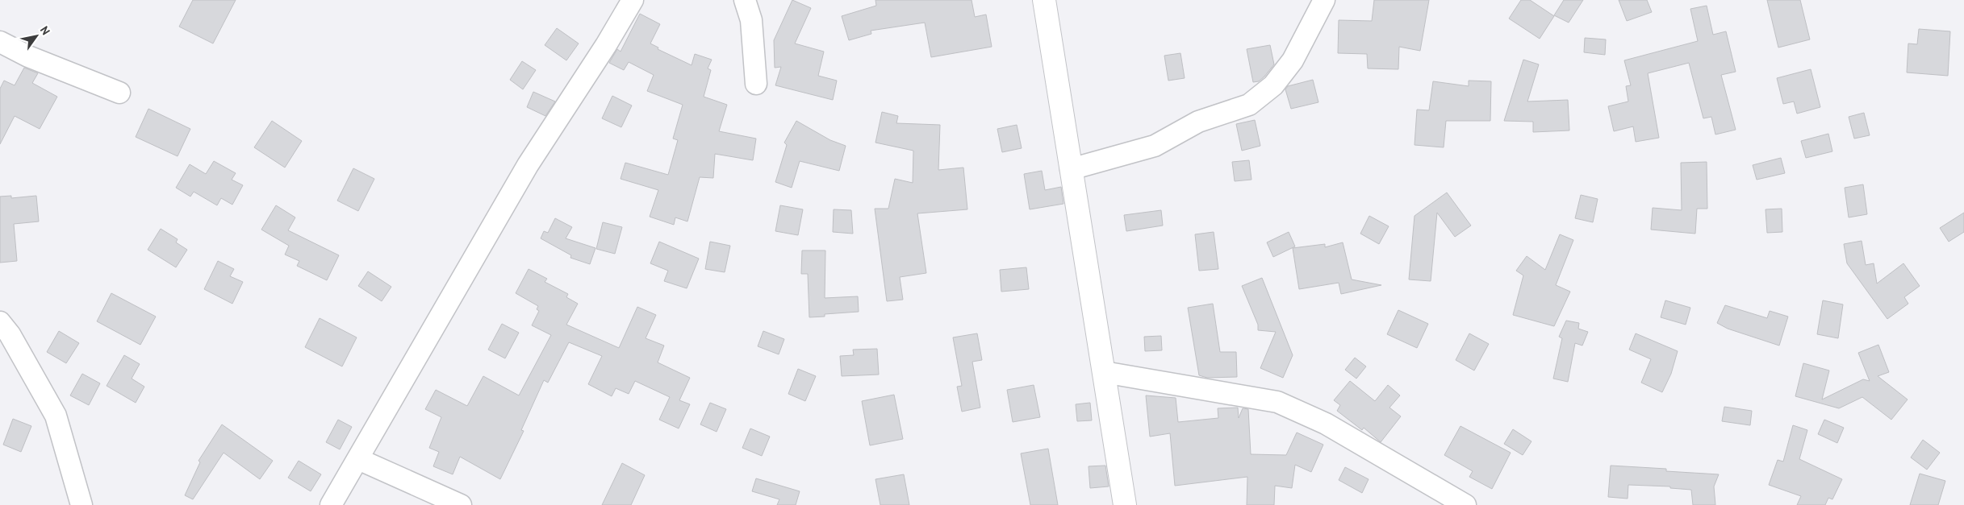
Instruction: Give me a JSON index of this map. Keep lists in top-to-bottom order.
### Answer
{
  "north": "top right"
}
